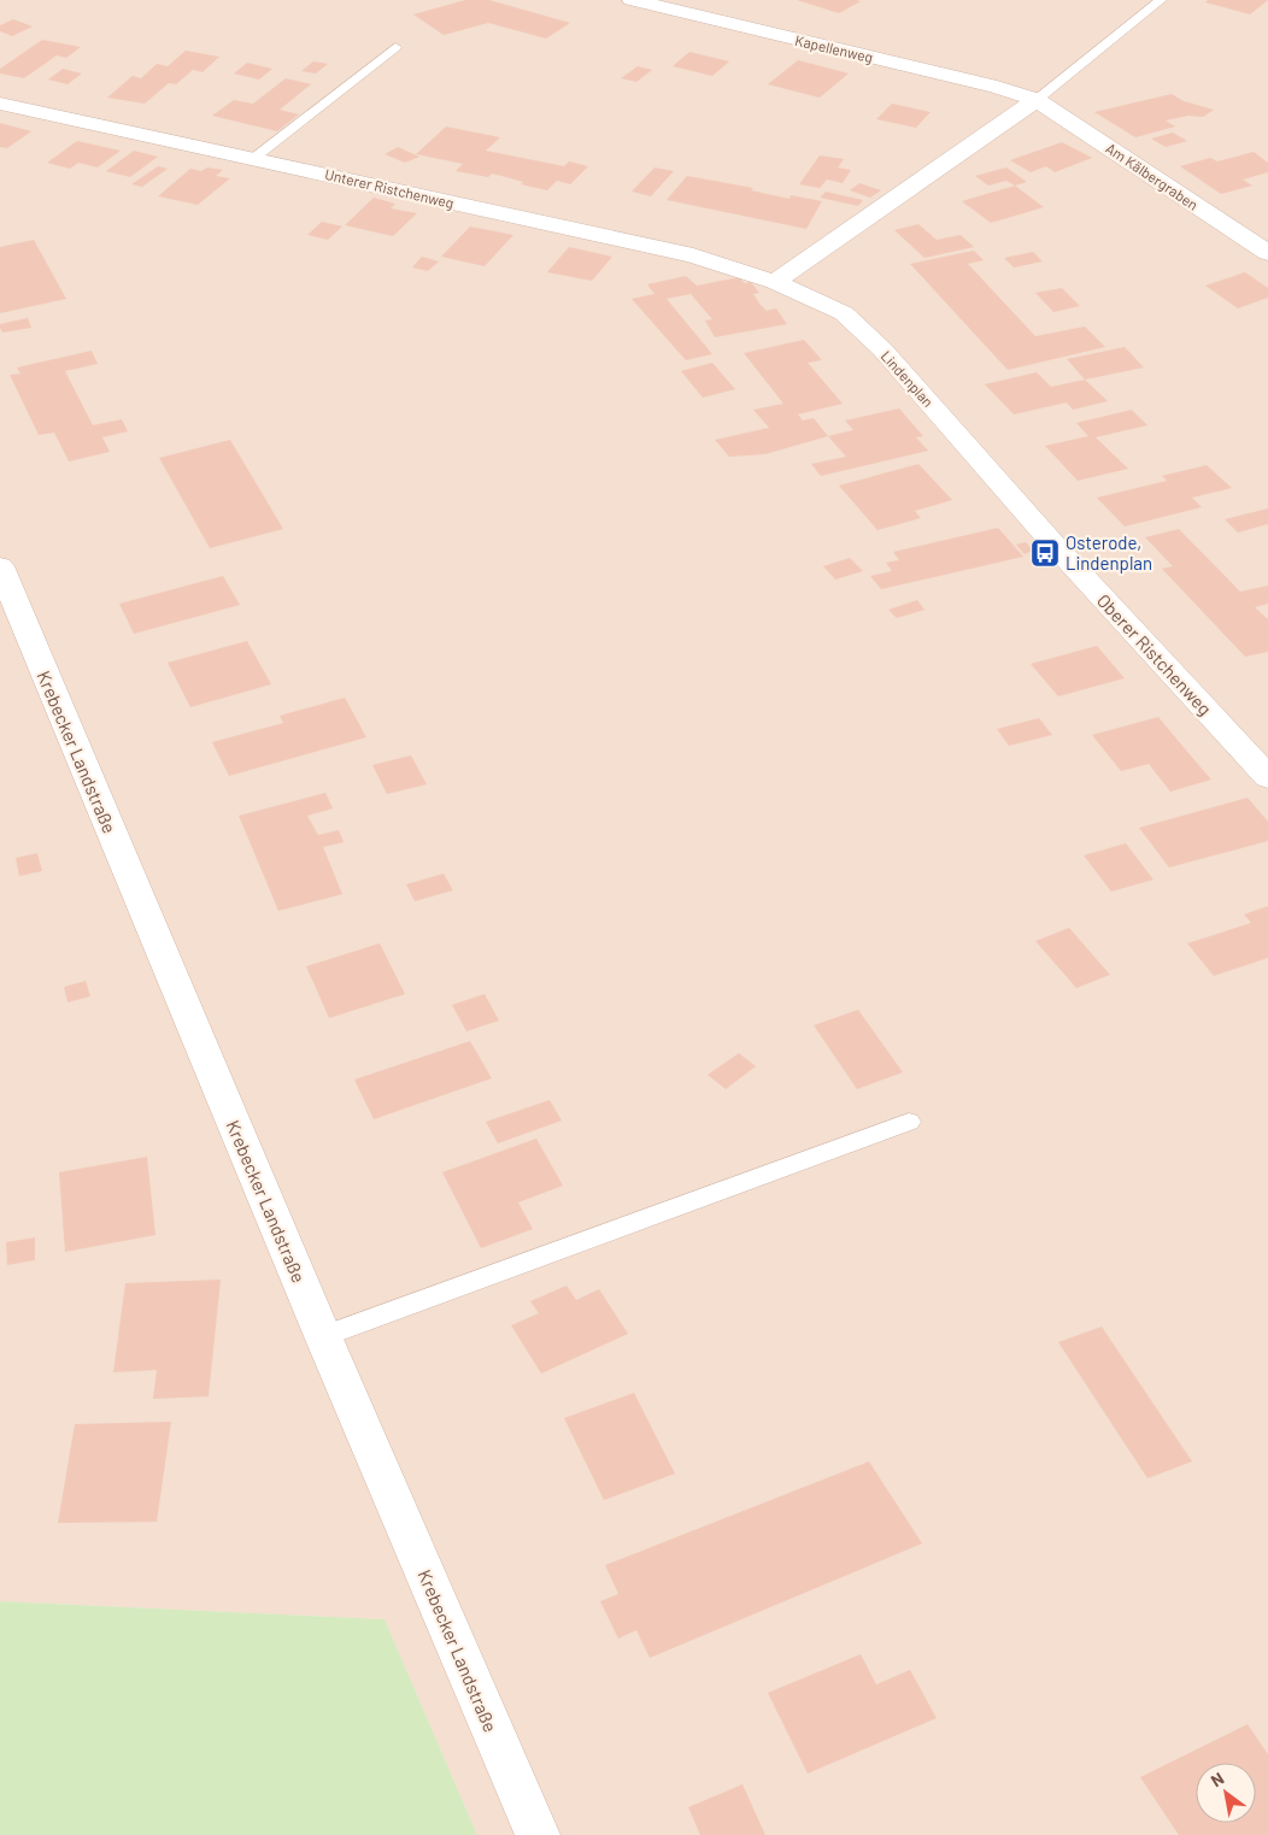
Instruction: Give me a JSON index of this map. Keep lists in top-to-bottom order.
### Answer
{
  "streets": {
    "street": [
      "Kapellenweg",
      "Am Kälbergraben",
      "Unterer Ristchenweg",
      "Lindenplan",
      "Oberer Ristchenweg",
      "Krebecker Landstraße"
    ]
  },
  "crossings": [
    ["Kapellenweg", "Am Kälbergraben"],
    ["Unterer Ristchenweg", "Lindenplan"],
    ["Lindenplan", "Oberer Ristchenweg"]
  ],
  "places": {
    "bus stop": ["Osterode, Lindenplan"]
  },
  "north": "top left"
}
